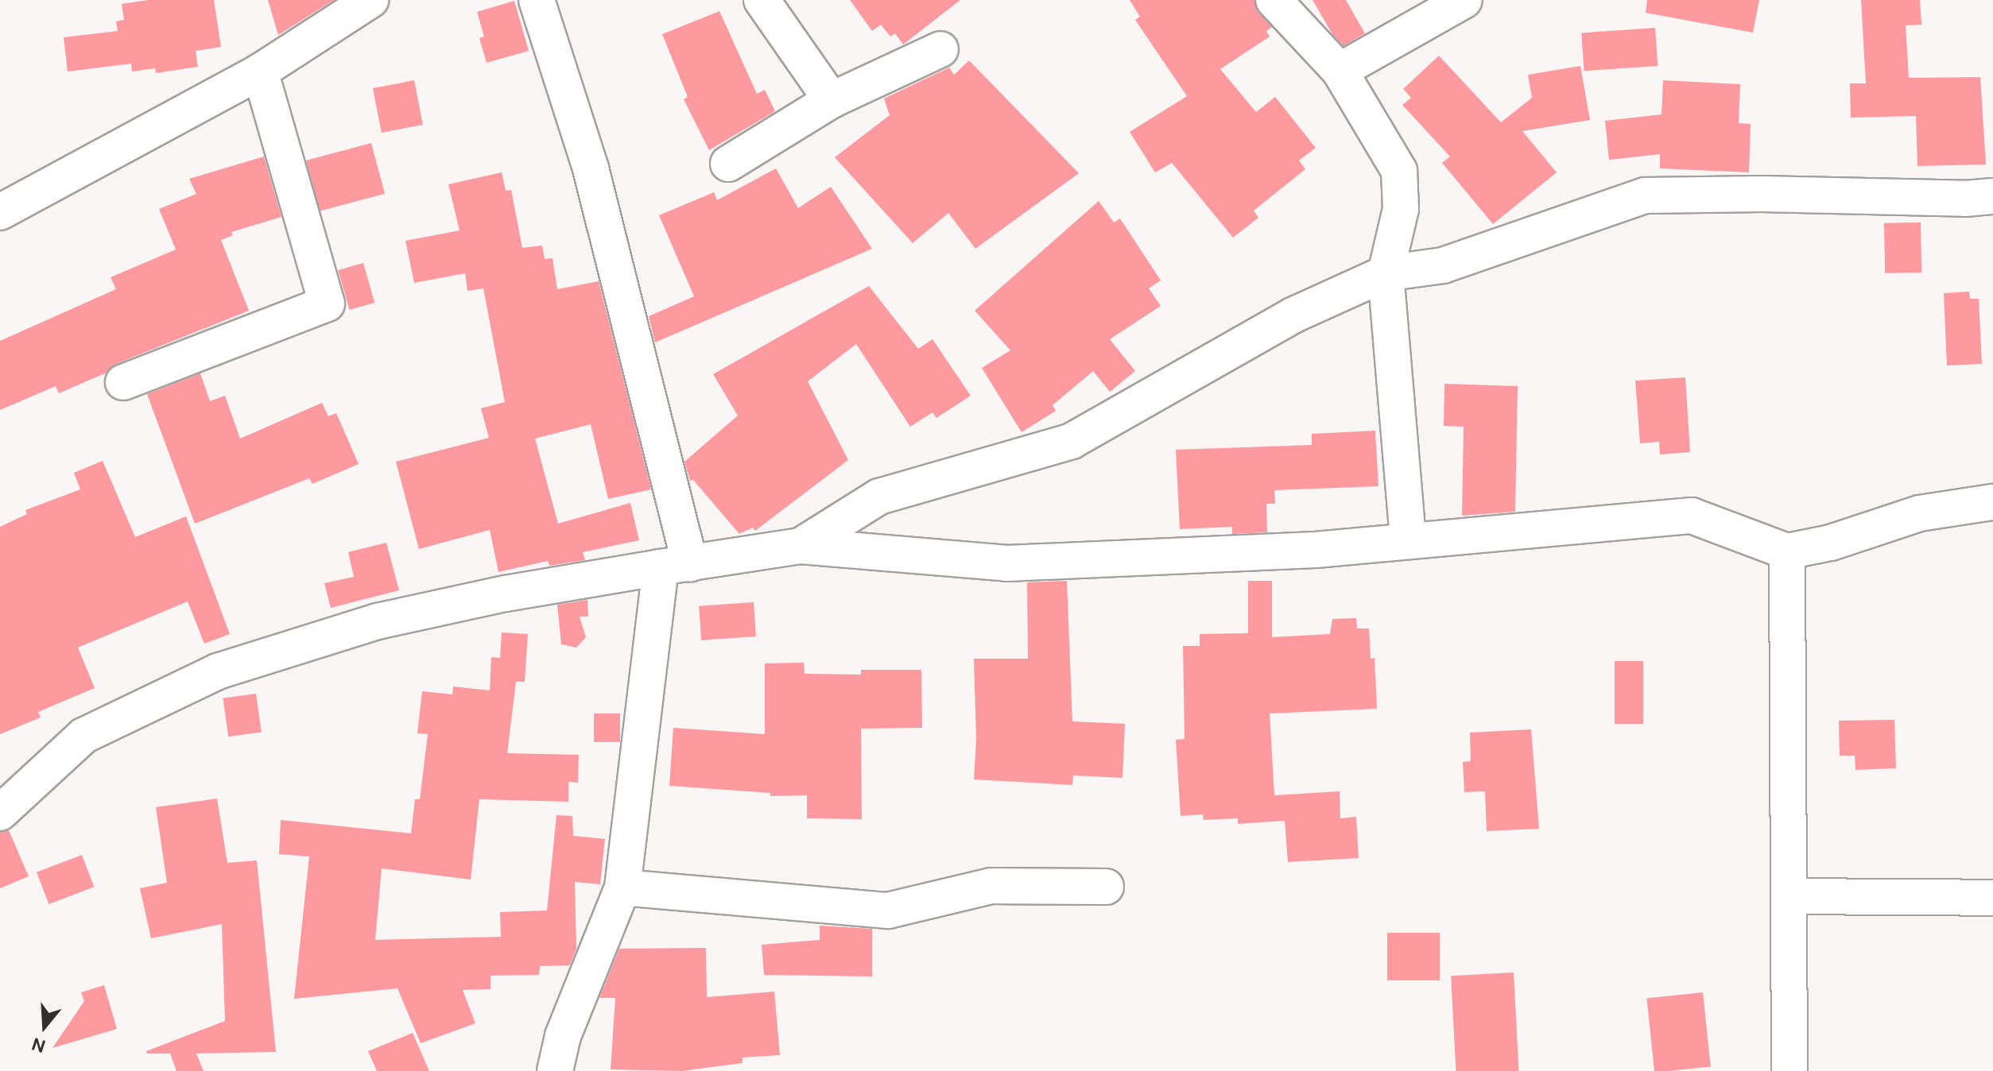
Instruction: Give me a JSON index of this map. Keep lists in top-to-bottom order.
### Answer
{
  "north": "bottom"
}
